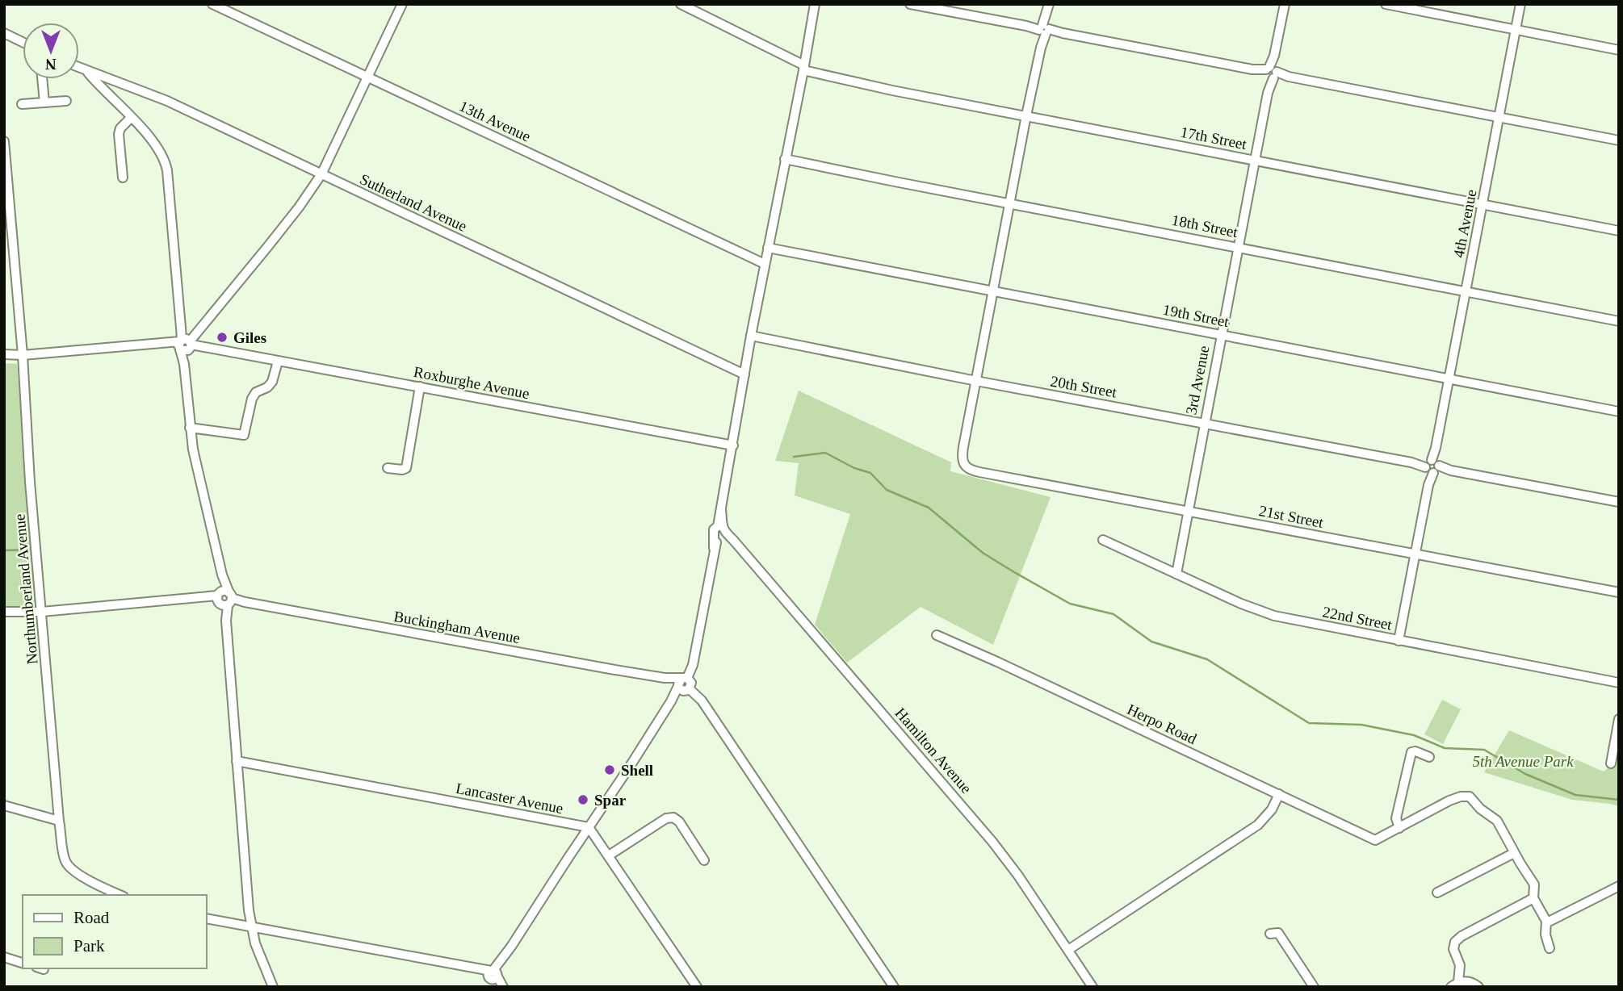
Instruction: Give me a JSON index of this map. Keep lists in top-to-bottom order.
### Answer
{
  "streets": {
    "street": [
      "13th Avenue",
      "17th Street",
      "Sutherland Avenue",
      "4th Avenue",
      "18th Street",
      "19th Street",
      "3rd Avenue",
      "Roxburghe Avenue",
      "20th Street",
      "21st Street",
      "Northumberland Avenue",
      "22nd Street",
      "Buckingham Avenue",
      "Herpo Road",
      "Hamilton Avenue",
      "Lancaster Avenue"
    ]
  },
  "crossings": [
    ["17th Street", "4th Avenue"],
    ["17th Street", "3rd Avenue"],
    ["4th Avenue", "18th Street"],
    ["4th Avenue", "19th Street"],
    ["4th Avenue", "20th Street"],
    ["4th Avenue", "21st Street"],
    ["4th Avenue", "22nd Street"],
    ["18th Street", "3rd Avenue"],
    ["19th Street", "3rd Avenue"],
    ["3rd Avenue", "20th Street"],
    ["3rd Avenue", "21st Street"],
    ["3rd Avenue", "22nd Street"],
    ["Roxburghe Avenue", "Northumberland Avenue"],
    ["20th Street", "21st Street"]
  ],
  "parks": ["5th Avenue Park"],
  "places": ["Giles", "Shell", "Spar"],
  "legend": ["Road", "Park"],
  "north": "bottom"
}
